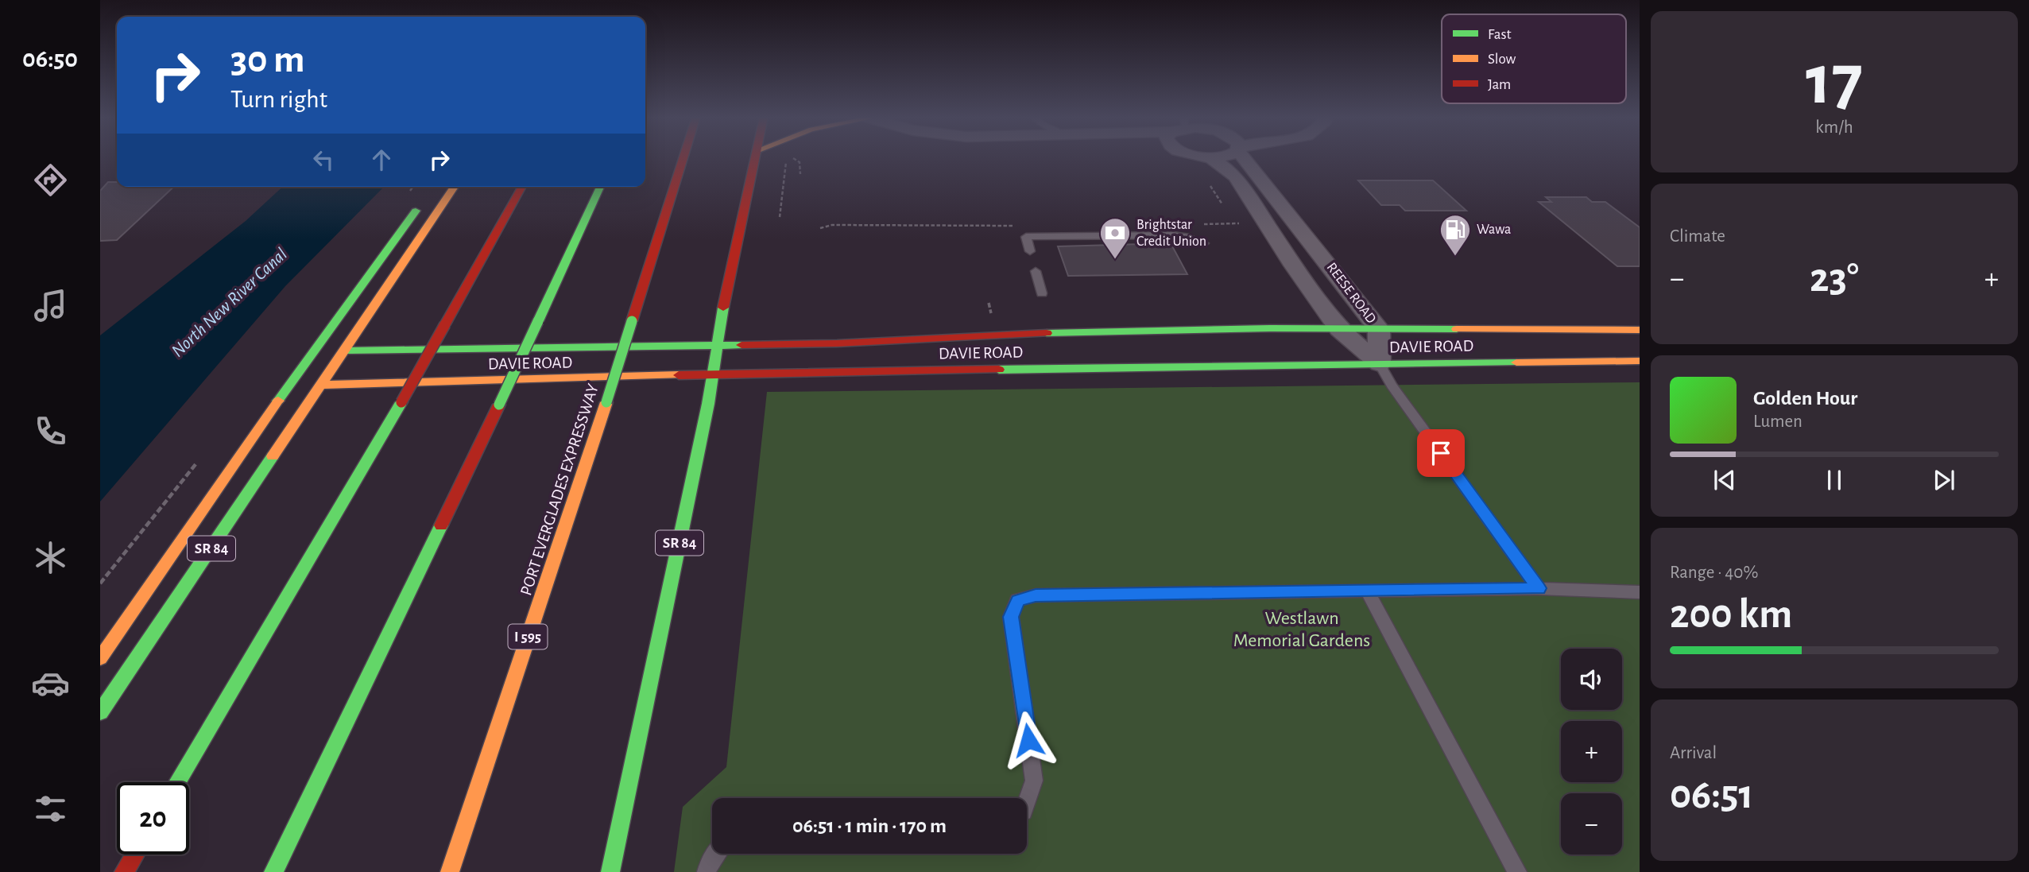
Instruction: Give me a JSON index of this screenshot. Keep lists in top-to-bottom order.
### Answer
{
  "streets": {
    "main road": [
      "DAVIE ROAD",
      "PORT EVERGLADES EXPRESSWAY",
      "SR 84",
      "I 595"
    ],
    "street": ["REESE ROAD"]
  },
  "crossings": [
    ["REESE ROAD", "DAVIE ROAD"],
    ["DAVIE ROAD", "SR 84"]
  ],
  "water": ["North New River Canal"],
  "parks": ["Westlawn Memorial Gardens"],
  "places": {
    "fuel station": ["Wawa"],
    "bank": ["Brightstar Credit Union"]
  },
  "legend": ["Fast", "Slow", "Jam"],
  "page": {
    "tabs": "06:50",
    "tile": [
      ["17", "km/h"],
      "Climate",
      ["Range · 40%", "200 km"],
      ["Arrival", "06:51"]
    ],
    "turn": ["30 m", "Turn right"],
    "heat": ["−", "23°", "+"],
    "song": ["Golden Hour", "Lumen"],
    "map_buttons": ["+", "−"],
    "limit": "20",
    "trip": "06:51 · 1 min · 170 m"
  }
}
